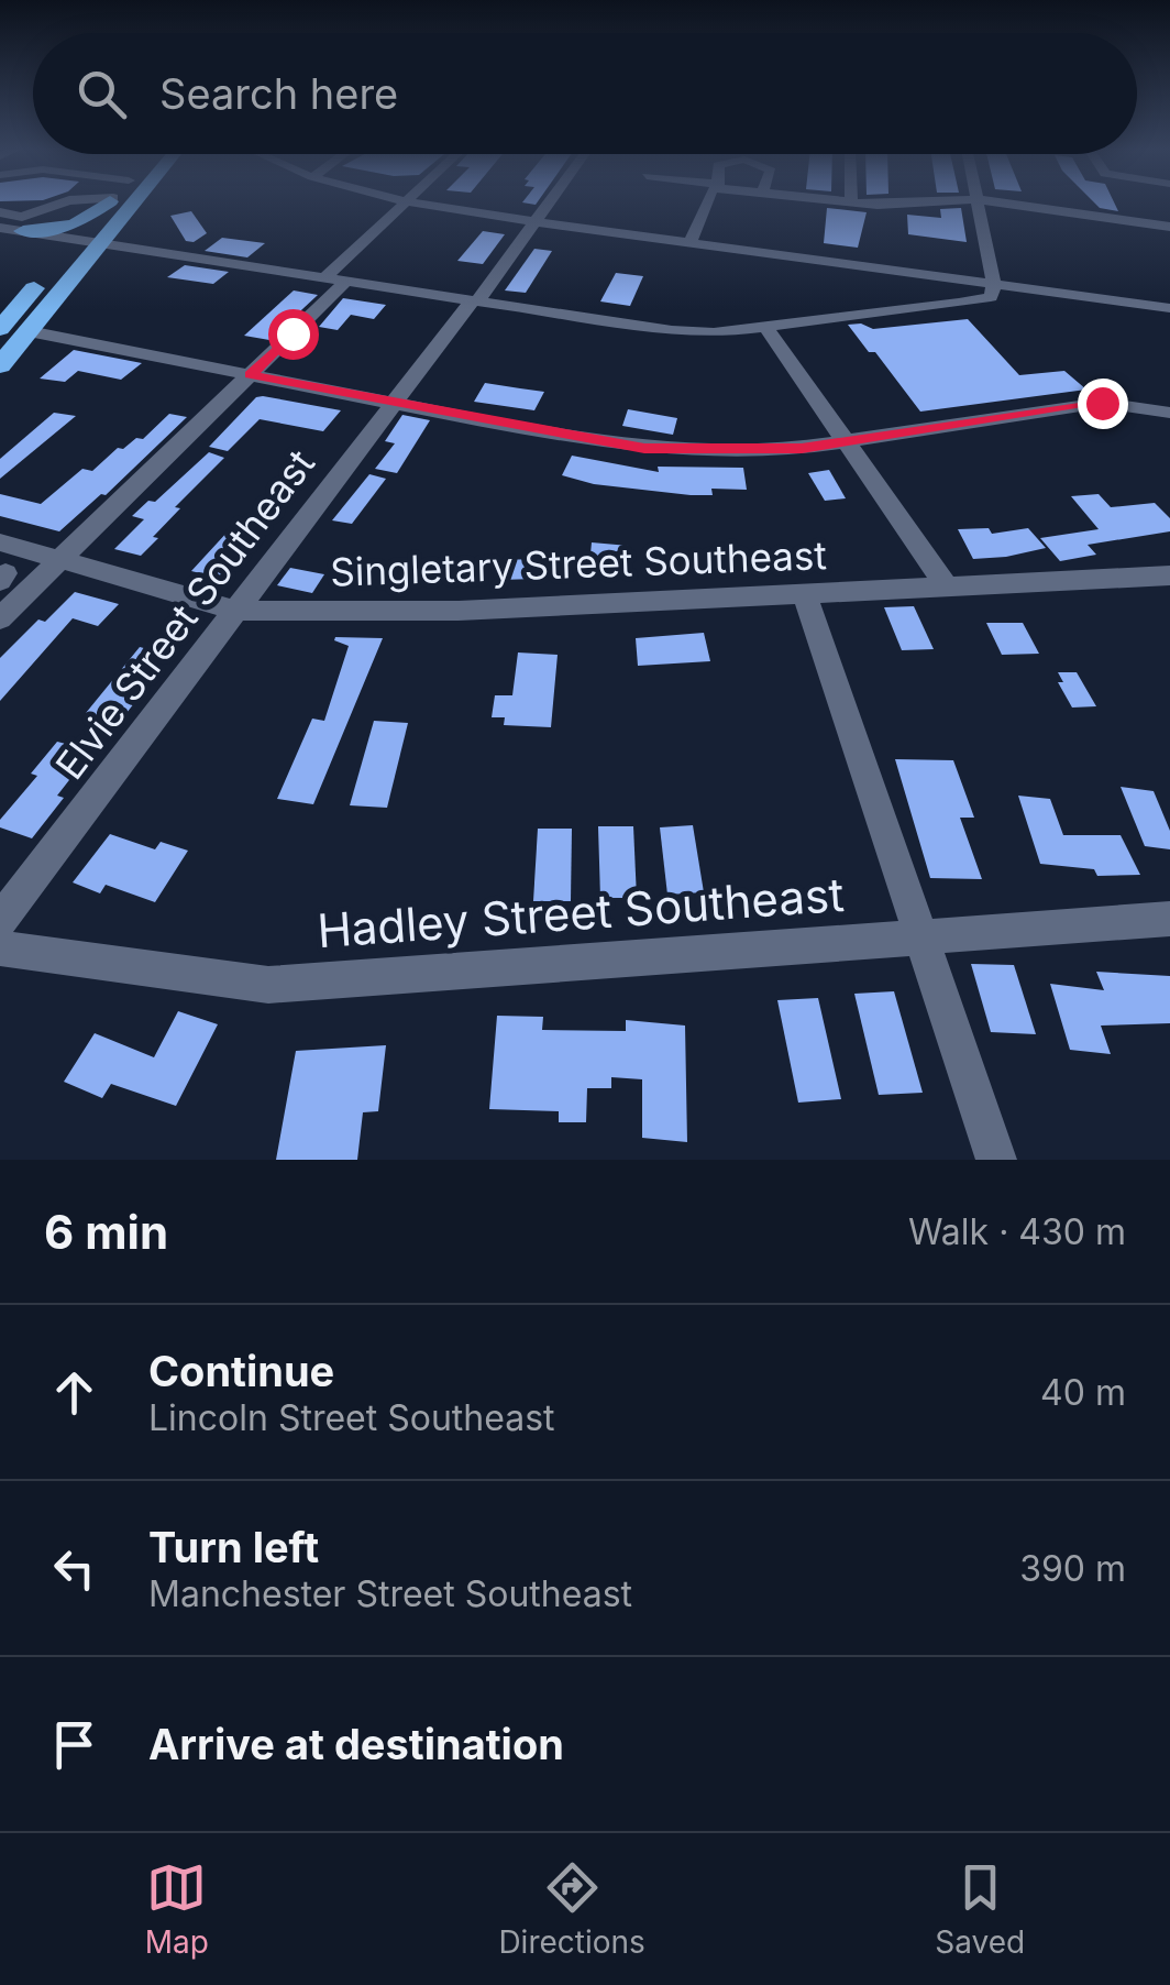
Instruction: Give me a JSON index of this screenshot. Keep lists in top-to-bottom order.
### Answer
{
  "streets": {
    "street": ["Singletary Street Southeast", "Elvie Street Southeast", "Hadley Street Southeast"]
  },
  "crossings": [
    ["Singletary Street Southeast", "Elvie Street Southeast"]
  ],
  "page": {
    "search": "Search here",
    "heading": ["6 min", "Walk · 430 m"],
    "list": [
      ["Continue", "Lincoln Street Southeast", "40 m"],
      ["Turn left", "Manchester Street Southeast", "390 m"],
      "Arrive at destination"
    ],
    "nav": ["Map", "Directions", "Saved"]
  }
}
